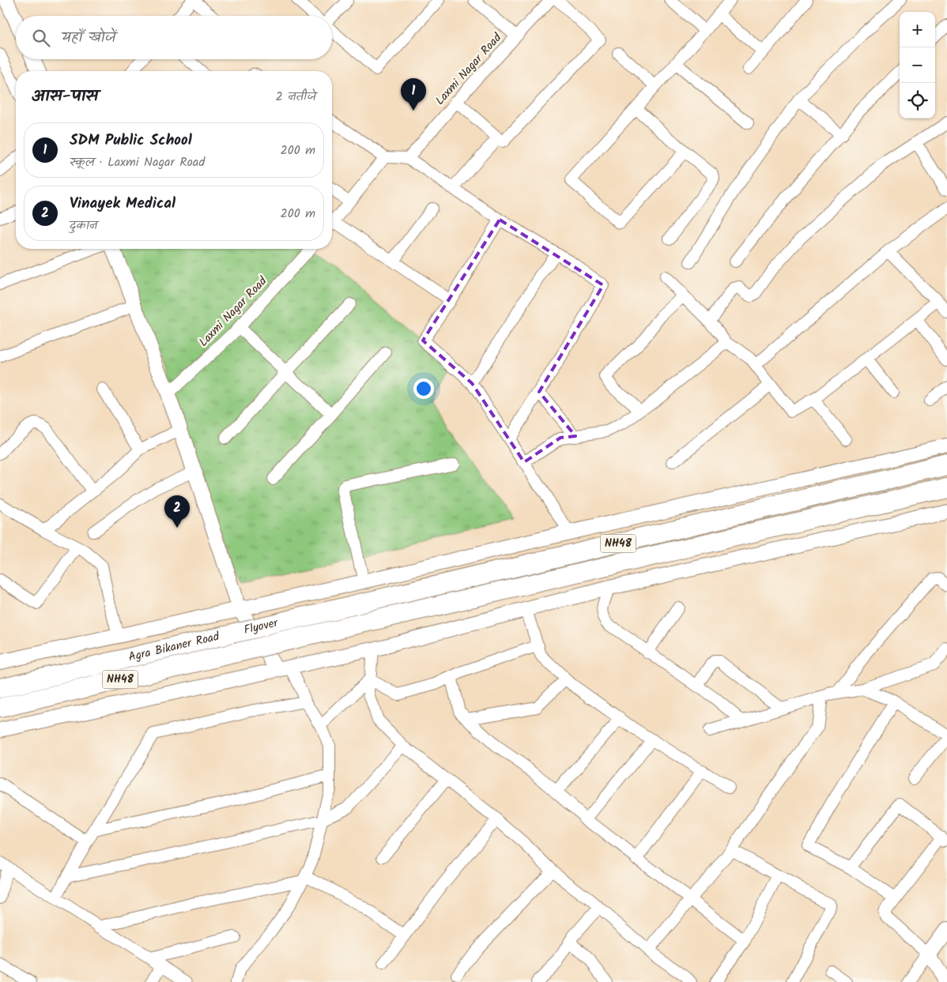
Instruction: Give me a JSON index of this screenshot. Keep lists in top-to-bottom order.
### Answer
{
  "streets": {
    "highway": ["NH48", "Flyover", "Agra Bikaner Road"],
    "street": ["Laxmi Nagar Road"]
  },
  "crossings": [
    ["Flyover", "Agra Bikaner Road"]
  ],
  "page": {
    "map_buttons": ["+", "−"],
    "search": "यहाँ खोजें",
    "heading": ["आस-पास", "2 नतीजे"],
    "pins": ["1", "2"],
    "list": [
      {
        "mark": "1",
        "name": "SDM Public School",
        "note": "स्कूल · Laxmi Nagar Road",
        "value": "200 m"
      },
      {
        "mark": "2",
        "name": "Vinayek Medical",
        "note": "दुकान",
        "value": "200 m"
      }
    ]
  }
}
